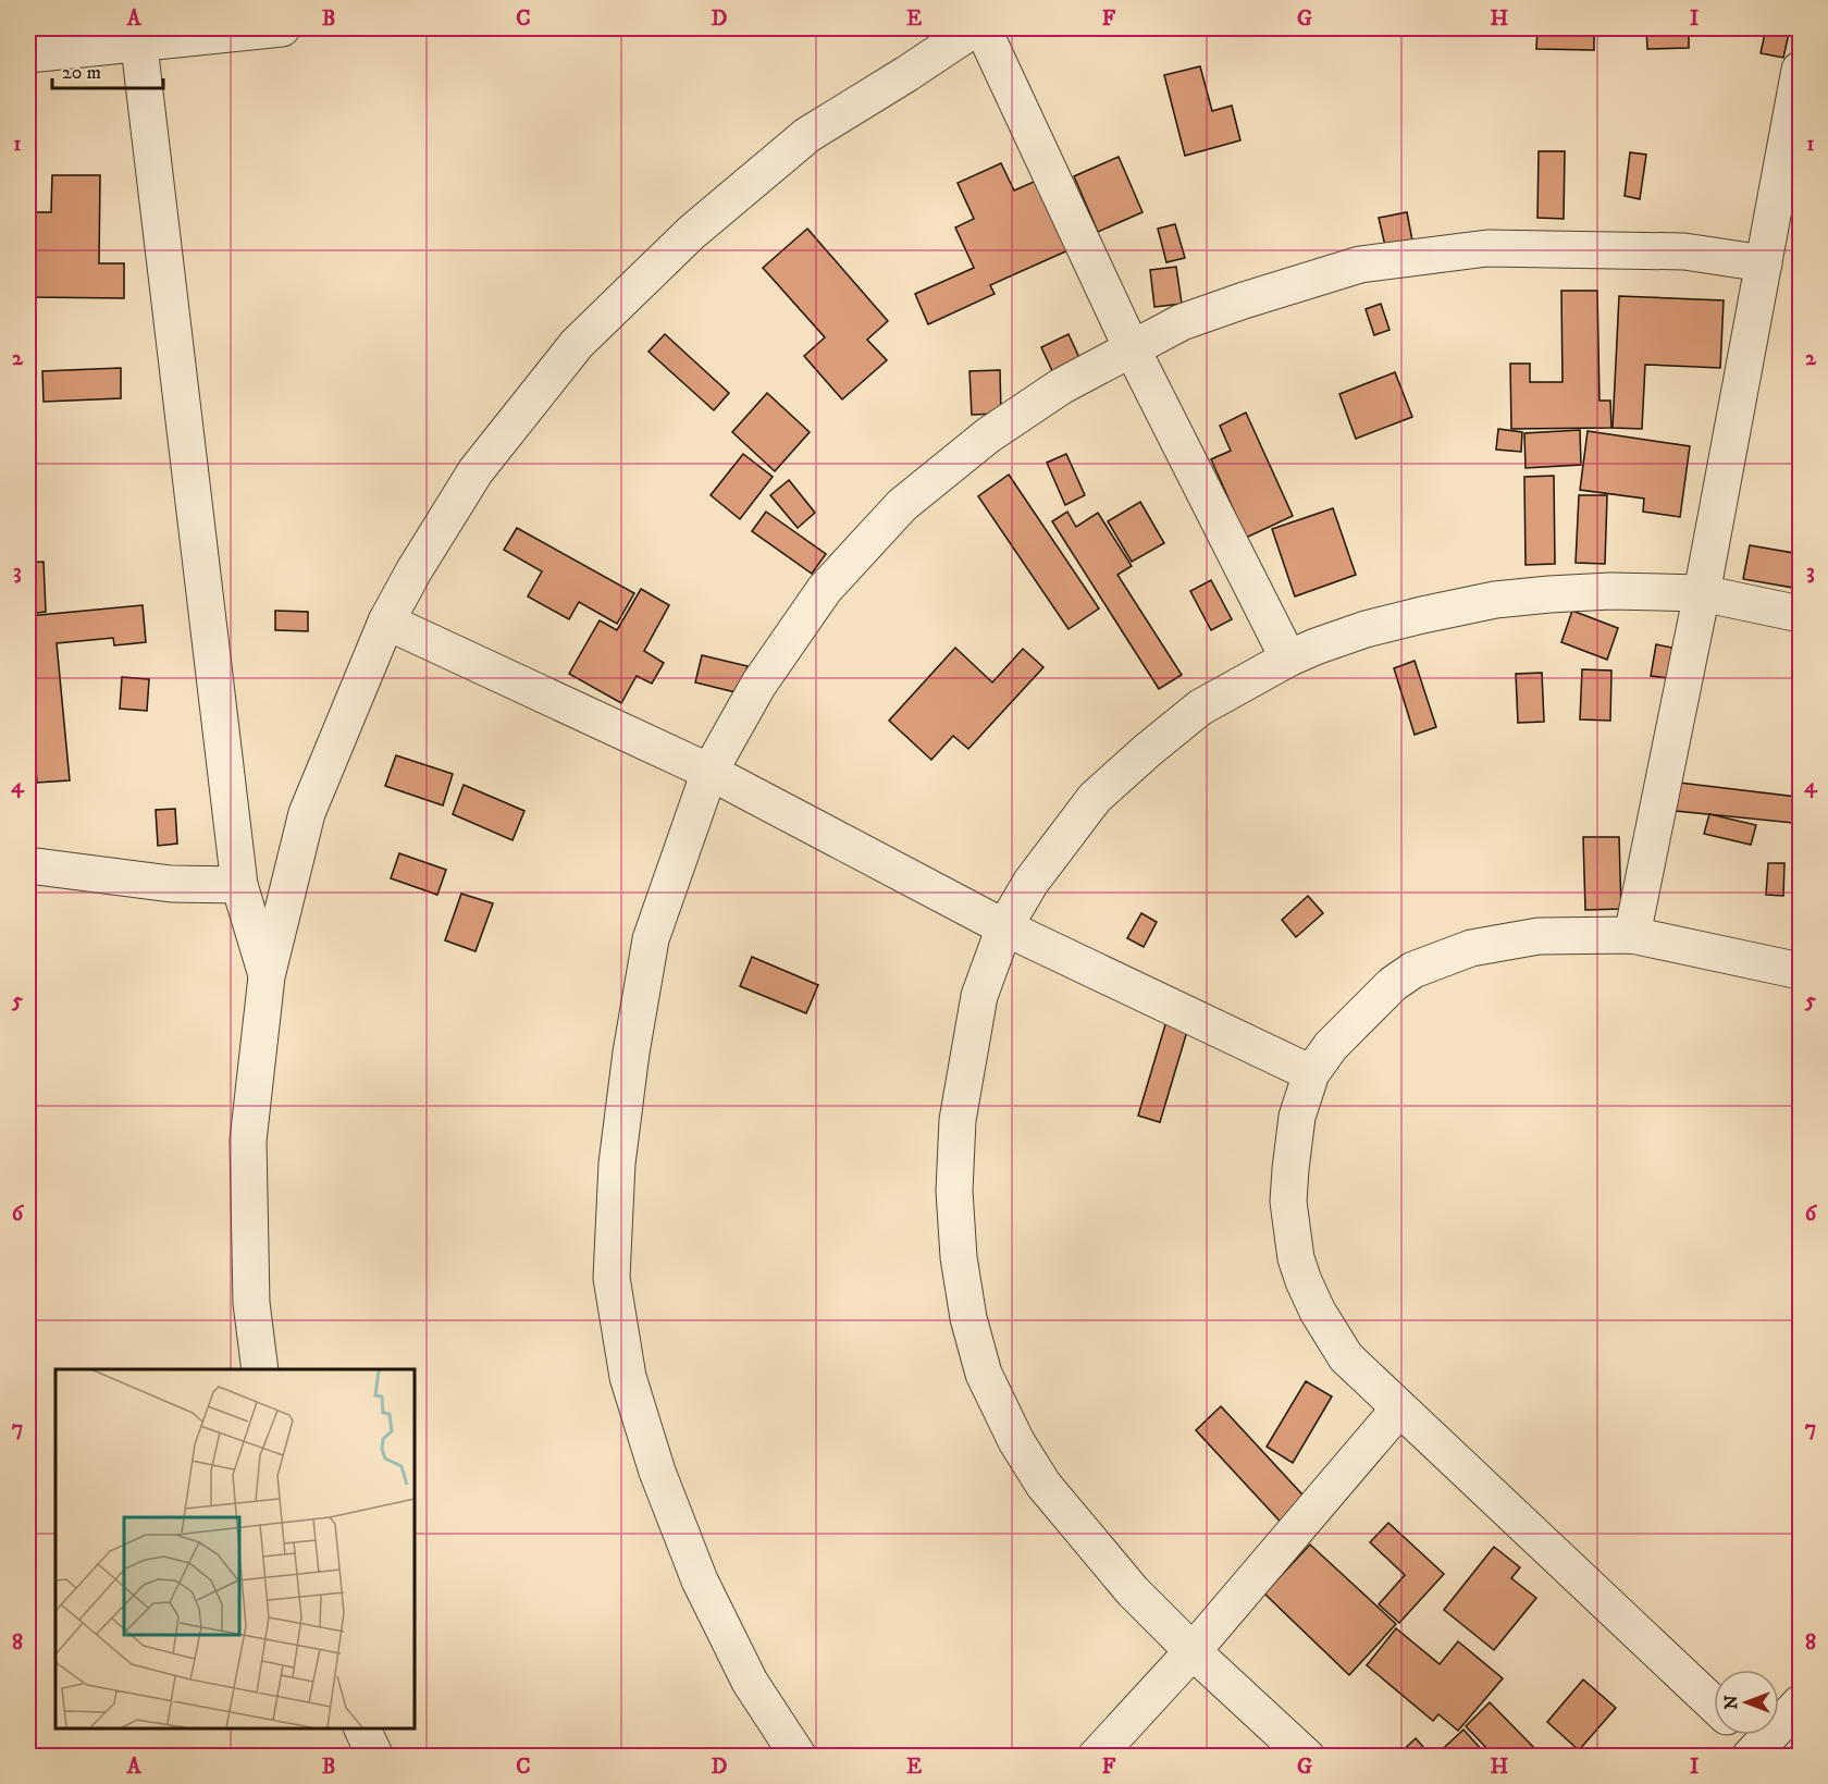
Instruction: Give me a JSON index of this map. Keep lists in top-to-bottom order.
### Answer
{
  "scale_bar": "20 m",
  "north": "left",
  "grid": {
    "columns": [
      "A",
      "B",
      "C",
      "D",
      "E",
      "F",
      "G",
      "H",
      "I"
    ],
    "rows": [
      "1",
      "2",
      "3",
      "4",
      "5",
      "6",
      "7",
      "8"
    ]
  }
}
